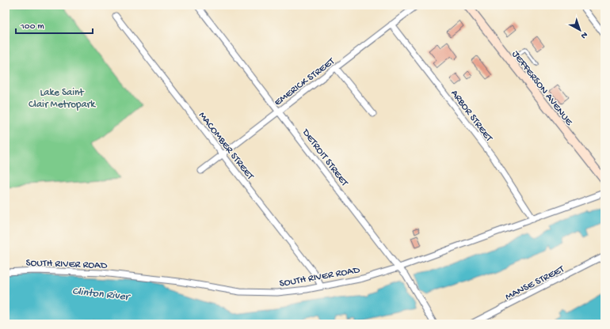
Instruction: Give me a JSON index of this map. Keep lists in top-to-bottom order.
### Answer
{
  "streets": {
    "street": [
      "EMERICK STREET",
      "JEFFERSON AVENUE",
      "ARBOR STREET",
      "MACOMBER STREET",
      "DETROIT STREET",
      "SOUTH RIVER ROAD",
      "MANSE STREET"
    ]
  },
  "crossings": [
    ["EMERICK STREET", "ARBOR STREET"],
    ["EMERICK STREET", "MACOMBER STREET"],
    ["EMERICK STREET", "DETROIT STREET"],
    ["ARBOR STREET", "SOUTH RIVER ROAD"],
    ["MACOMBER STREET", "SOUTH RIVER ROAD"],
    ["DETROIT STREET", "SOUTH RIVER ROAD"]
  ],
  "water": ["Clinton River"],
  "parks": ["Lake Saint Clair Metropark"],
  "scale_bar": "100 m",
  "north": "bottom right"
}
